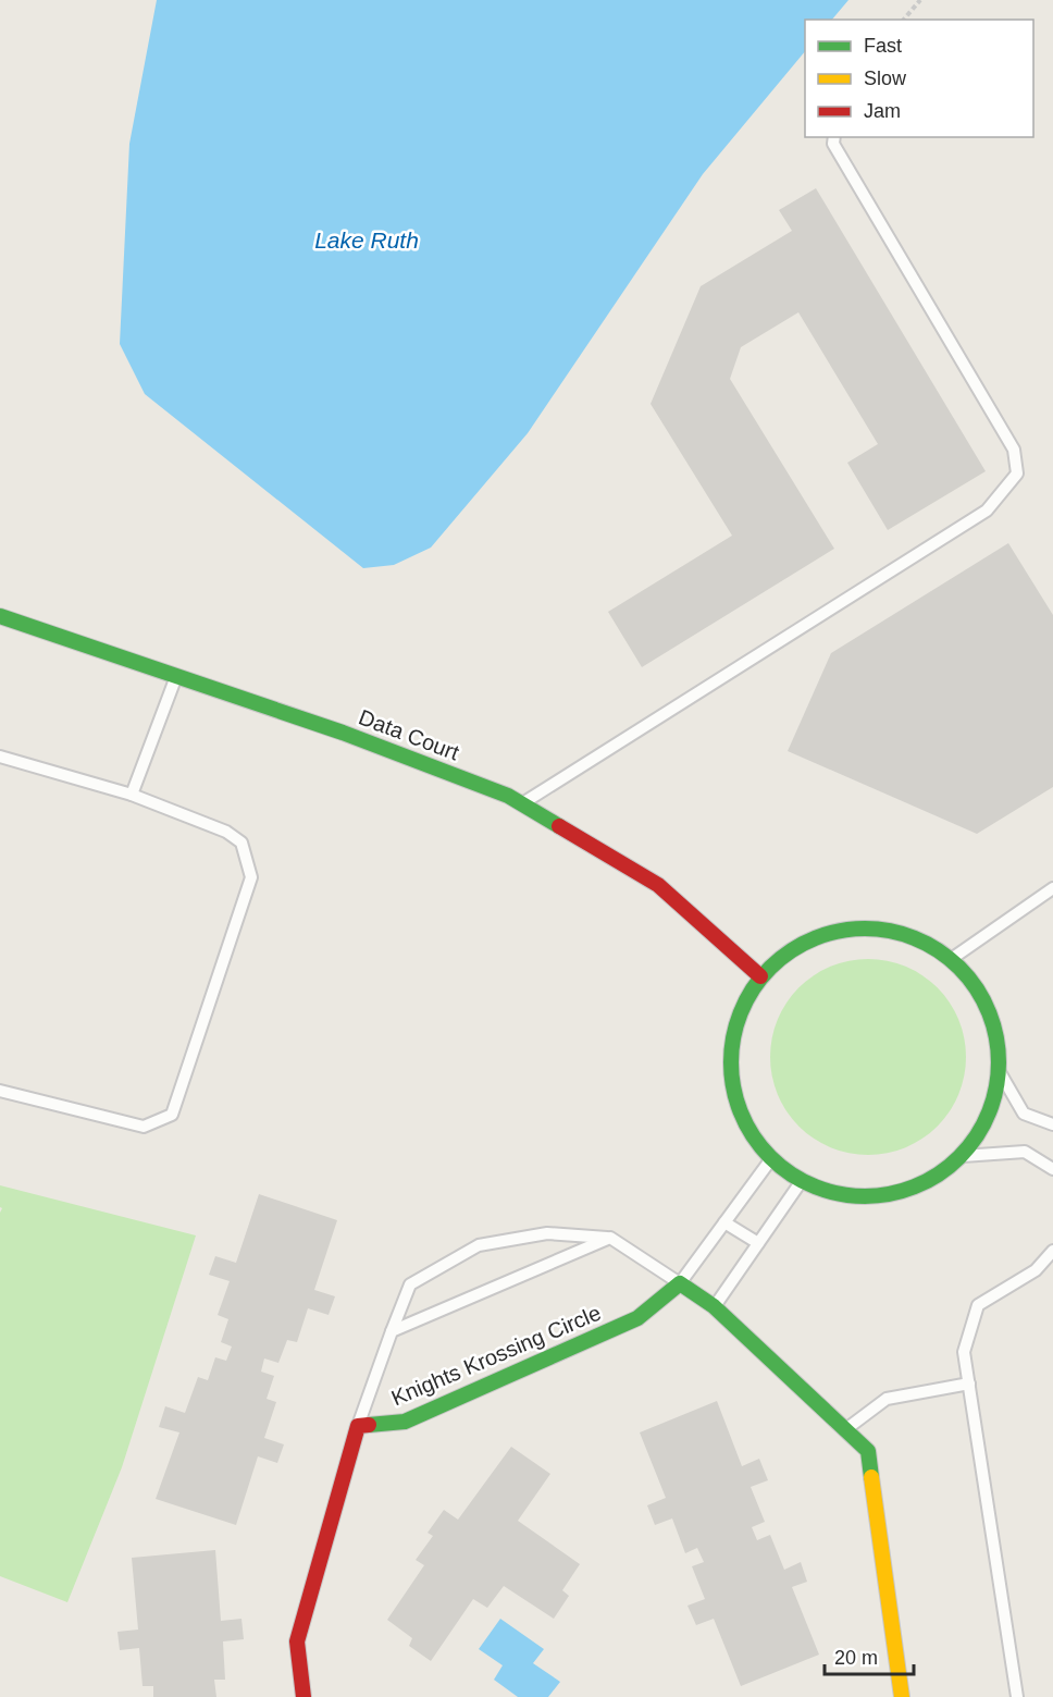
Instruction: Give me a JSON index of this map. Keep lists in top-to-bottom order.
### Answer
{
  "streets": {
    "street": ["Data Court", "Knights Krossing Circle"]
  },
  "water": ["Lake Ruth"],
  "legend": ["Fast", "Slow", "Jam"],
  "scale_bar": "20 m"
}
